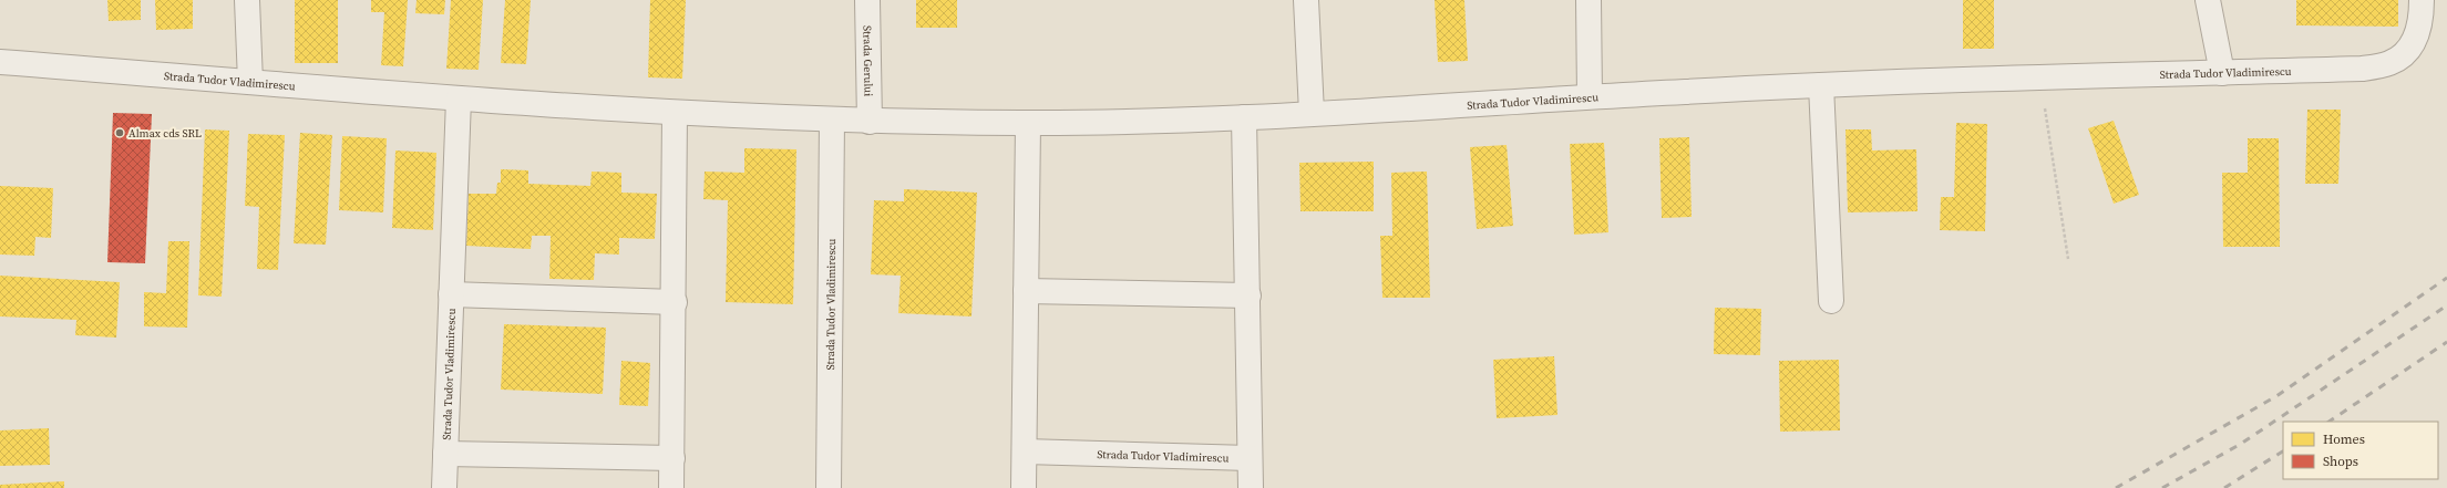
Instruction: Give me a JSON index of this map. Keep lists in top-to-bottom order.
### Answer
{
  "streets": {
    "street": ["Strada Gerului", "Strada Tudor Vladimirescu"]
  },
  "crossings": [
    ["Strada Gerului", "Strada Tudor Vladimirescu"]
  ],
  "places": ["Almax cds SRL"],
  "legend": ["Homes", "Shops"]
}
